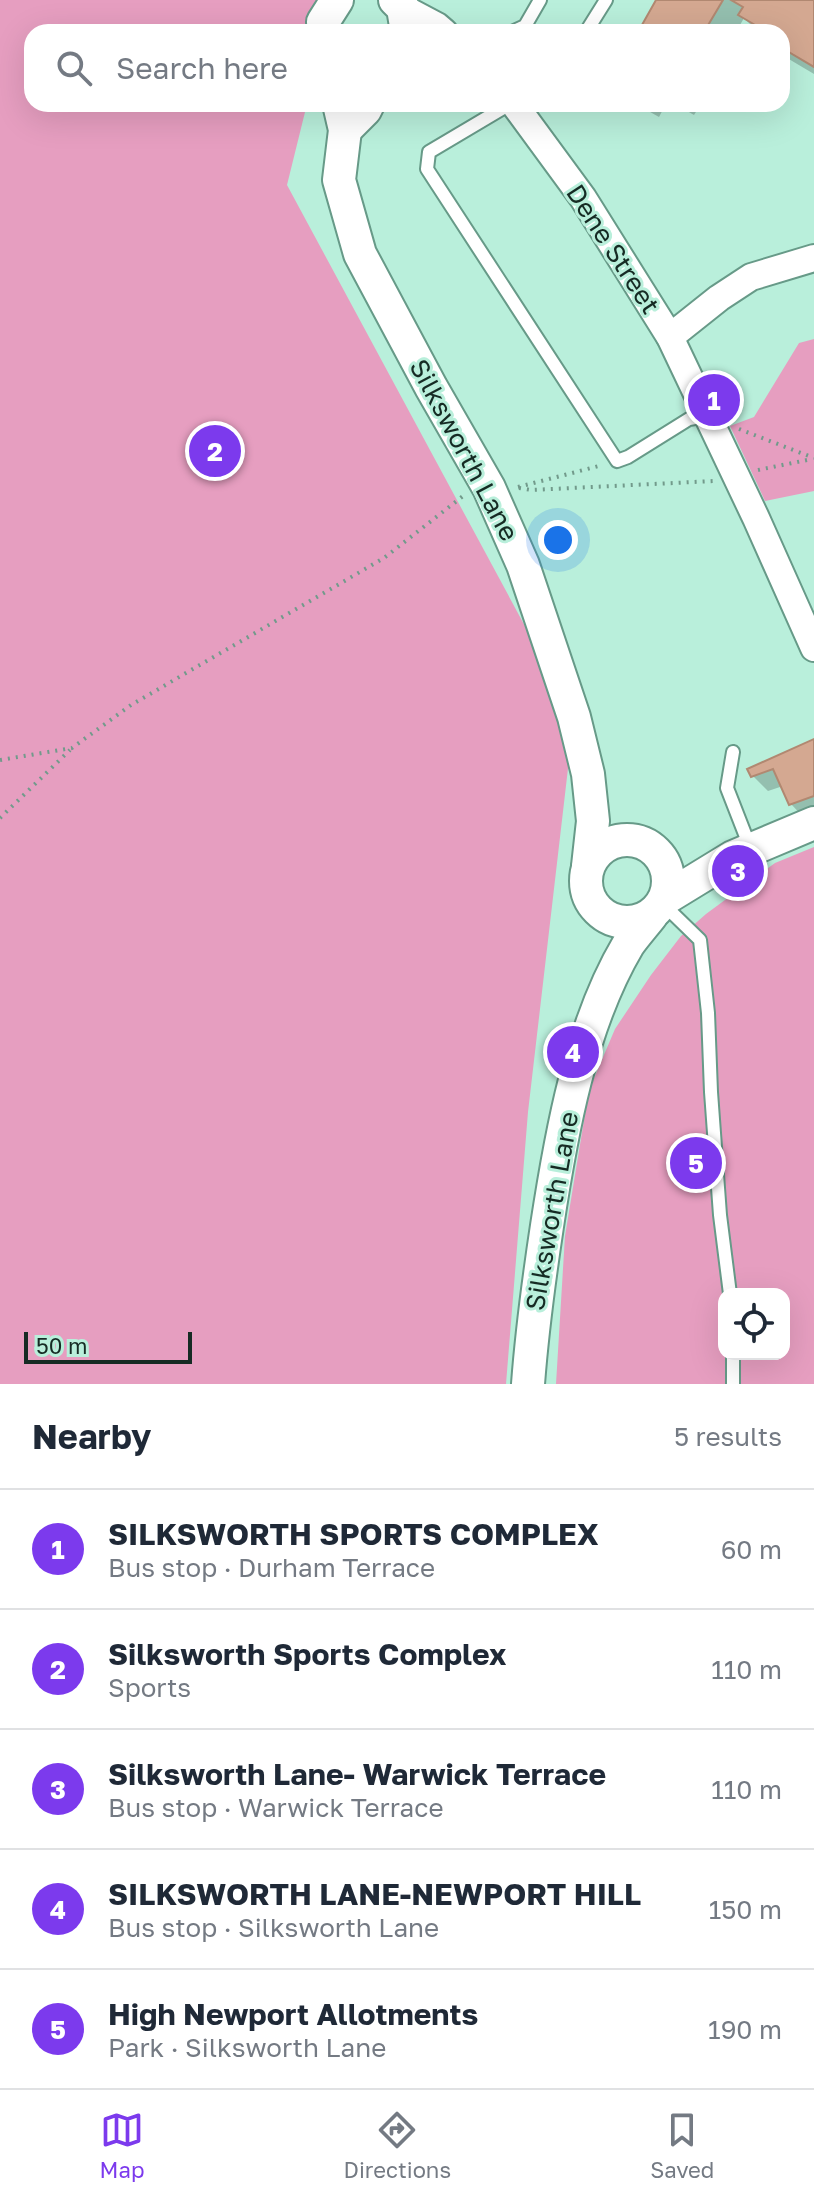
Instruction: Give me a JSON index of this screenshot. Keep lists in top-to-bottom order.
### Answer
{
  "streets": {
    "street": ["Dene Street", "Silksworth Lane"]
  },
  "scale_bar": "50 m",
  "page": {
    "search": "Search here",
    "pins": [
      "1",
      "2",
      "3",
      "4",
      "5"
    ],
    "scale": "50 m",
    "heading": ["Nearby", "5 results"],
    "list": [
      {
        "mark": "1",
        "name": "SILKSWORTH SPORTS COMPLEX",
        "note": "Bus stop · Durham Terrace",
        "value": "60 m"
      },
      {
        "mark": "2",
        "name": "Silksworth Sports Complex",
        "note": "Sports",
        "value": "110 m"
      },
      {
        "mark": "3",
        "name": "Silksworth Lane- Warwick Terrace",
        "note": "Bus stop · Warwick Terrace",
        "value": "110 m"
      },
      {
        "mark": "4",
        "name": "SILKSWORTH LANE-NEWPORT HILL",
        "note": "Bus stop · Silksworth Lane",
        "value": "150 m"
      },
      {
        "mark": "5",
        "name": "High Newport Allotments",
        "note": "Park · Silksworth Lane",
        "value": "190 m"
      }
    ],
    "nav": ["Map", "Directions", "Saved"]
  }
}
